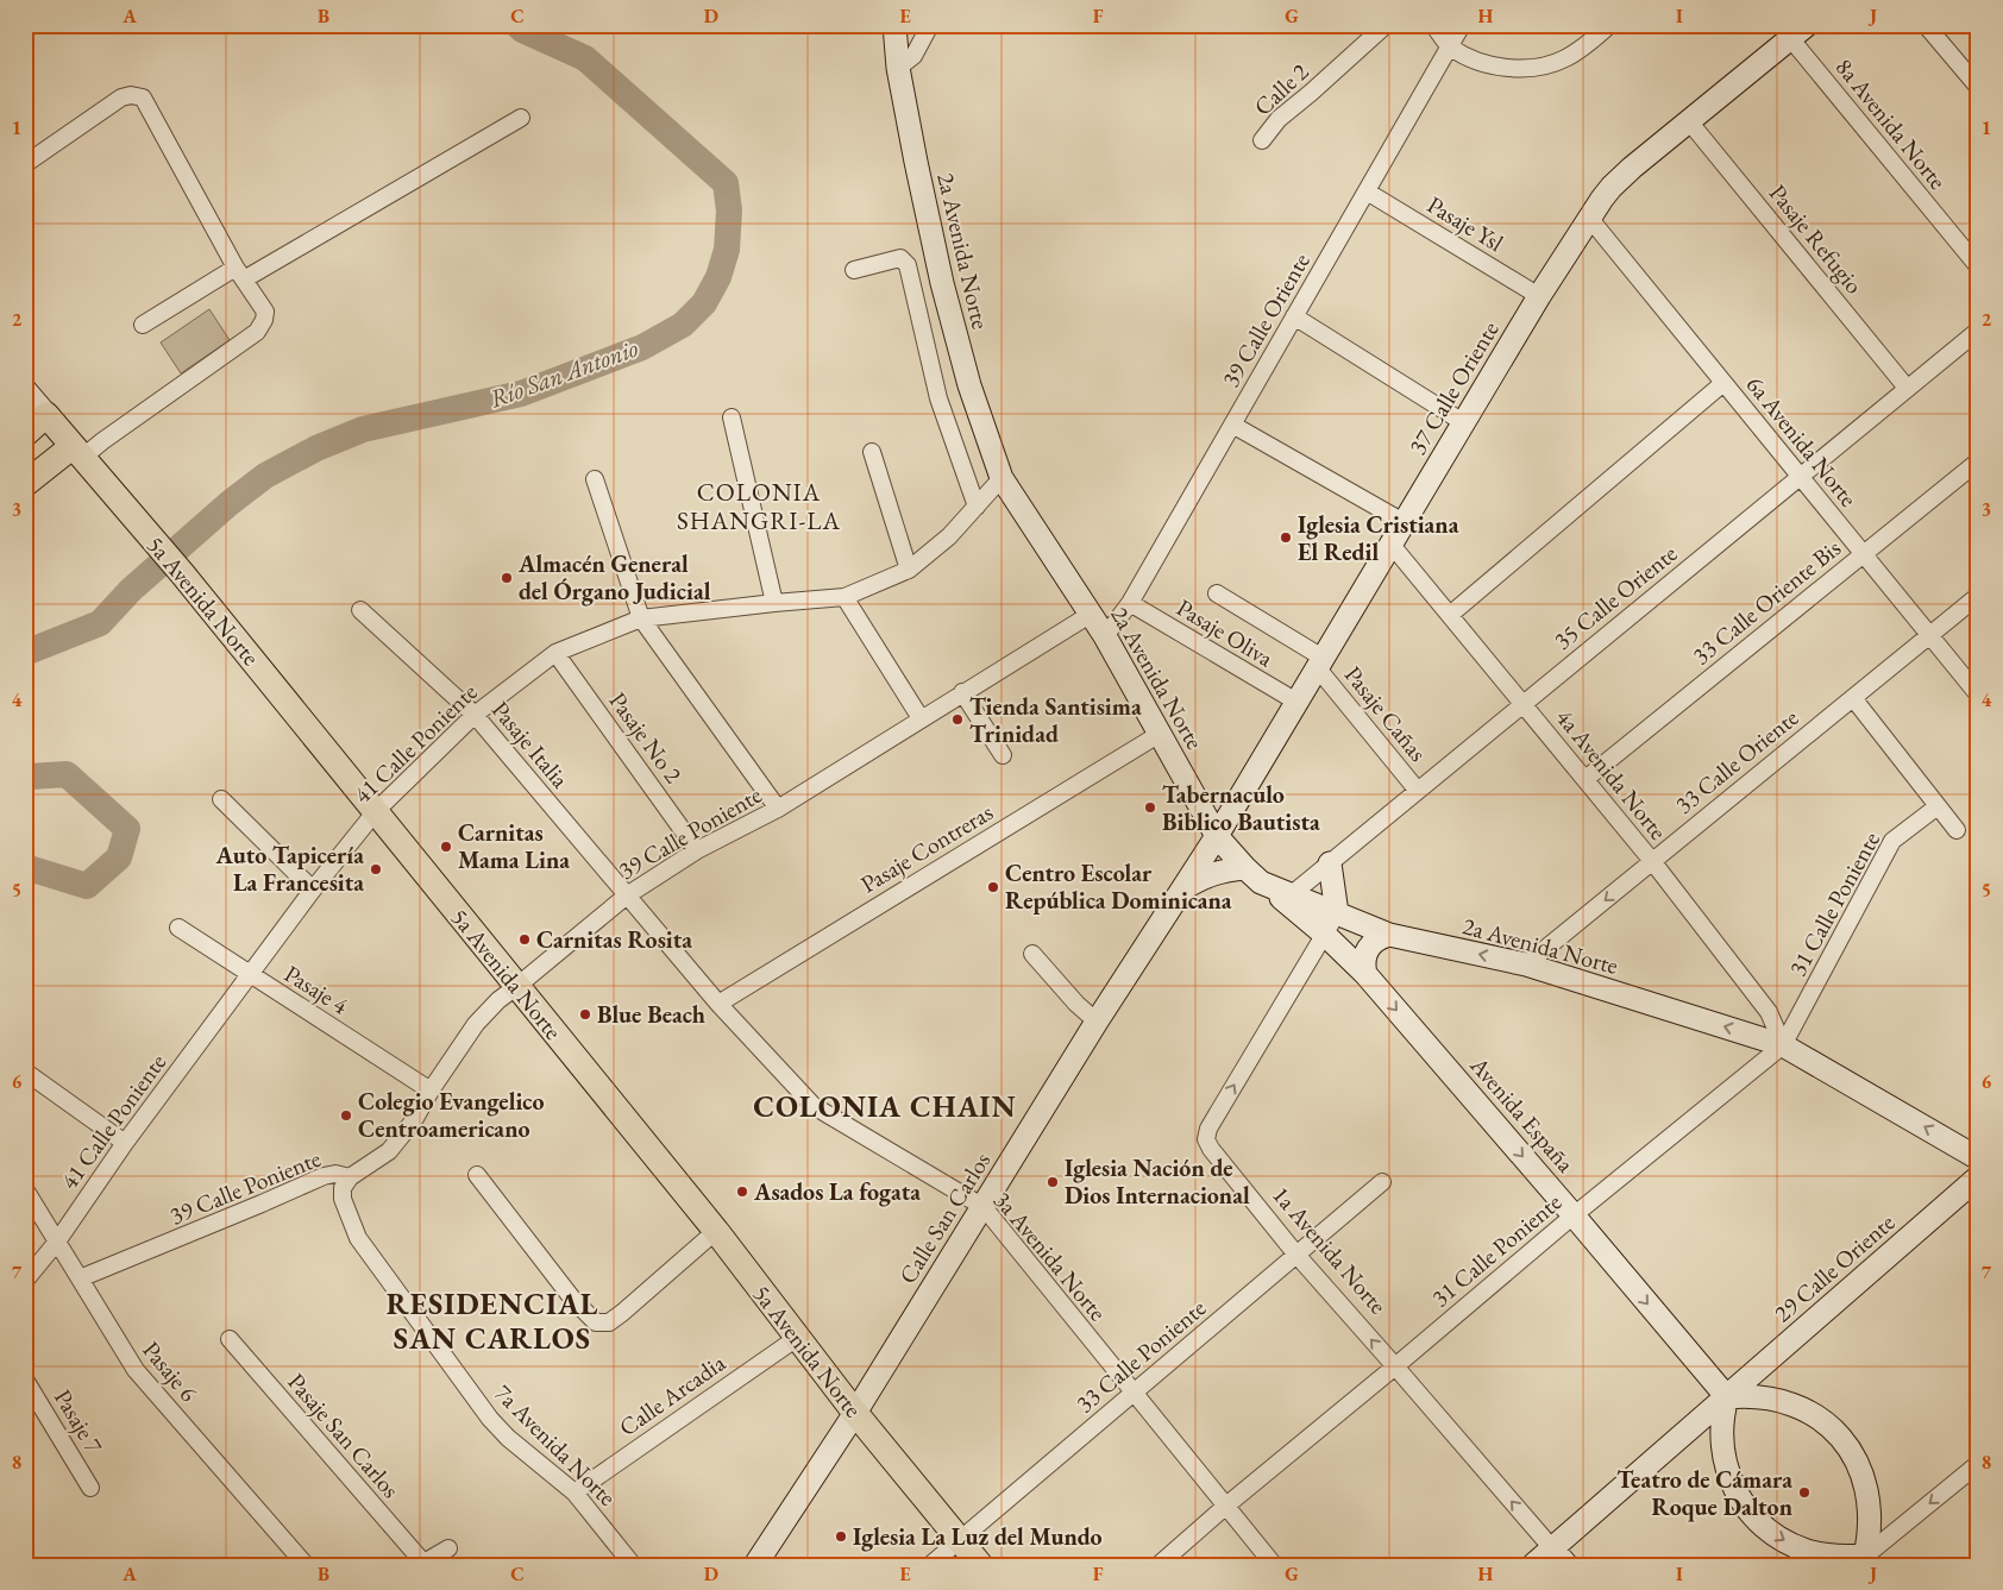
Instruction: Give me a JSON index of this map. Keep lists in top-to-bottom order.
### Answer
{
  "streets": {
    "main road": [
      "2a Avenida Norte",
      "37 Calle Oriente",
      "5a Avenida Norte",
      "Avenida España",
      "Calle San Carlos",
      "29 Calle Oriente"
    ],
    "street": [
      "Calle 2",
      "8a Avenida Norte",
      "Pasaje Ysl",
      "Pasaje Refugio",
      "39 Calle Oriente",
      "6a Avenida Norte",
      "35 Calle Oriente",
      "33 Calle Oriente Bis",
      "Pasaje Oliva",
      "Pasaje Cañas",
      "Pasaje No 2",
      "41 Calle Poniente",
      "Pasaje Italia",
      "33 Calle Oriente",
      "4a Avenida Norte",
      "39 Calle Poniente",
      "Pasaje Contreras",
      "31 Calle Poniente",
      "Pasaje 4",
      "1a Avenida Norte",
      "3a Avenida Norte",
      "33 Calle Poniente",
      "Pasaje 6",
      "Calle Arcadia",
      "Pasaje 7",
      "Pasaje San Carlos",
      "7a Avenida Norte"
    ]
  },
  "crossings": [
    ["8a Avenida Norte", "37 Calle Oriente"],
    ["Pasaje Ysl", "39 Calle Oriente"],
    ["Pasaje Ysl", "37 Calle Oriente"],
    ["Pasaje Refugio", "37 Calle Oriente"],
    ["Pasaje Refugio", "35 Calle Oriente"],
    ["2a Avenida Norte", "39 Calle Oriente"],
    ["2a Avenida Norte", "37 Calle Oriente"],
    ["2a Avenida Norte", "35 Calle Oriente"],
    ["2a Avenida Norte", "41 Calle Poniente"],
    ["2a Avenida Norte", "33 Calle Oriente"],
    ["2a Avenida Norte", "4a Avenida Norte"],
    ["2a Avenida Norte", "39 Calle Poniente"],
    ["2a Avenida Norte", "Pasaje Contreras"],
    ["2a Avenida Norte", "31 Calle Poniente"],
    ["2a Avenida Norte", "Avenida España"],
    ["2a Avenida Norte", "Calle San Carlos"],
    ["2a Avenida Norte", "1a Avenida Norte"],
    ["39 Calle Oriente", "Pasaje Oliva"],
    ["37 Calle Oriente", "6a Avenida Norte"],
    ["37 Calle Oriente", "Pasaje Oliva"],
    ["37 Calle Oriente", "Pasaje Cañas"],
    ["37 Calle Oriente", "4a Avenida Norte"],
    ["37 Calle Oriente", "Calle San Carlos"],
    ["6a Avenida Norte", "35 Calle Oriente"],
    ["6a Avenida Norte", "33 Calle Oriente Bis"],
    ["6a Avenida Norte", "33 Calle Oriente"],
    ["35 Calle Oriente", "Pasaje Cañas"],
    ["35 Calle Oriente", "4a Avenida Norte"],
    ["35 Calle Oriente", "Avenida España"],
    ["5a Avenida Norte", "41 Calle Poniente"],
    ["5a Avenida Norte", "39 Calle Poniente"],
    ["5a Avenida Norte", "Calle San Carlos"],
    ["5a Avenida Norte", "33 Calle Poniente"],
    ["5a Avenida Norte", "Calle Arcadia"],
    ["33 Calle Oriente Bis", "4a Avenida Norte"],
    ["Pasaje No 2", "41 Calle Poniente"],
    ["Pasaje No 2", "39 Calle Poniente"],
    ["41 Calle Poniente", "Pasaje Italia"],
    ["41 Calle Poniente", "Pasaje 4"],
    ["41 Calle Poniente", "Pasaje 6"],
    ["Pasaje Italia", "39 Calle Poniente"],
    ["Pasaje Italia", "3a Avenida Norte"],
    ["33 Calle Oriente", "4a Avenida Norte"],
    ["4a Avenida Norte", "31 Calle Poniente"],
    ["39 Calle Poniente", "Pasaje 4"],
    ["39 Calle Poniente", "3a Avenida Norte"],
    ["39 Calle Poniente", "Pasaje 6"],
    ["39 Calle Poniente", "7a Avenida Norte"],
    ["Pasaje Contreras", "3a Avenida Norte"],
    ["31 Calle Poniente", "Avenida España"],
    ["31 Calle Poniente", "1a Avenida Norte"],
    ["31 Calle Poniente", "3a Avenida Norte"],
    ["Avenida España", "1a Avenida Norte"],
    ["Avenida España", "29 Calle Oriente"],
    ["Calle San Carlos", "3a Avenida Norte"],
    ["1a Avenida Norte", "29 Calle Oriente"],
    ["1a Avenida Norte", "33 Calle Poniente"],
    ["3a Avenida Norte", "33 Calle Poniente"],
    ["Calle Arcadia", "7a Avenida Norte"]
  ],
  "one_way": ["2a Avenida Norte", "Avenida España", "1a Avenida Norte"],
  "districts": ["COLONIA SHANGRI-LA", "COLONIA CHAIN", "RESIDENCIAL SAN CARLOS"],
  "water": ["Río San Antonio"],
  "places": [
    "Iglesia Cristiana El Redil",
    "Almacén General del Órgano Judicial",
    "Tienda Santisima Trinidad",
    "Tabernaculo Biblico Bautista",
    "Carnitas Mama Lina",
    "Auto Tapicería La Francesita",
    "Centro Escolar República Dominicana",
    "Carnitas Rosita",
    "Blue Beach",
    "Colegio Evangelico Centroamericano",
    "Iglesia Nación de Dios Internacional",
    "Asados La fogata",
    "Teatro de Cámara Roque Dalton",
    "Iglesia La Luz del Mundo"
  ],
  "grid": {
    "columns": [
      "A",
      "B",
      "C",
      "D",
      "E",
      "F",
      "G",
      "H",
      "I",
      "J"
    ],
    "rows": [
      "1",
      "2",
      "3",
      "4",
      "5",
      "6",
      "7",
      "8"
    ]
  }
}
